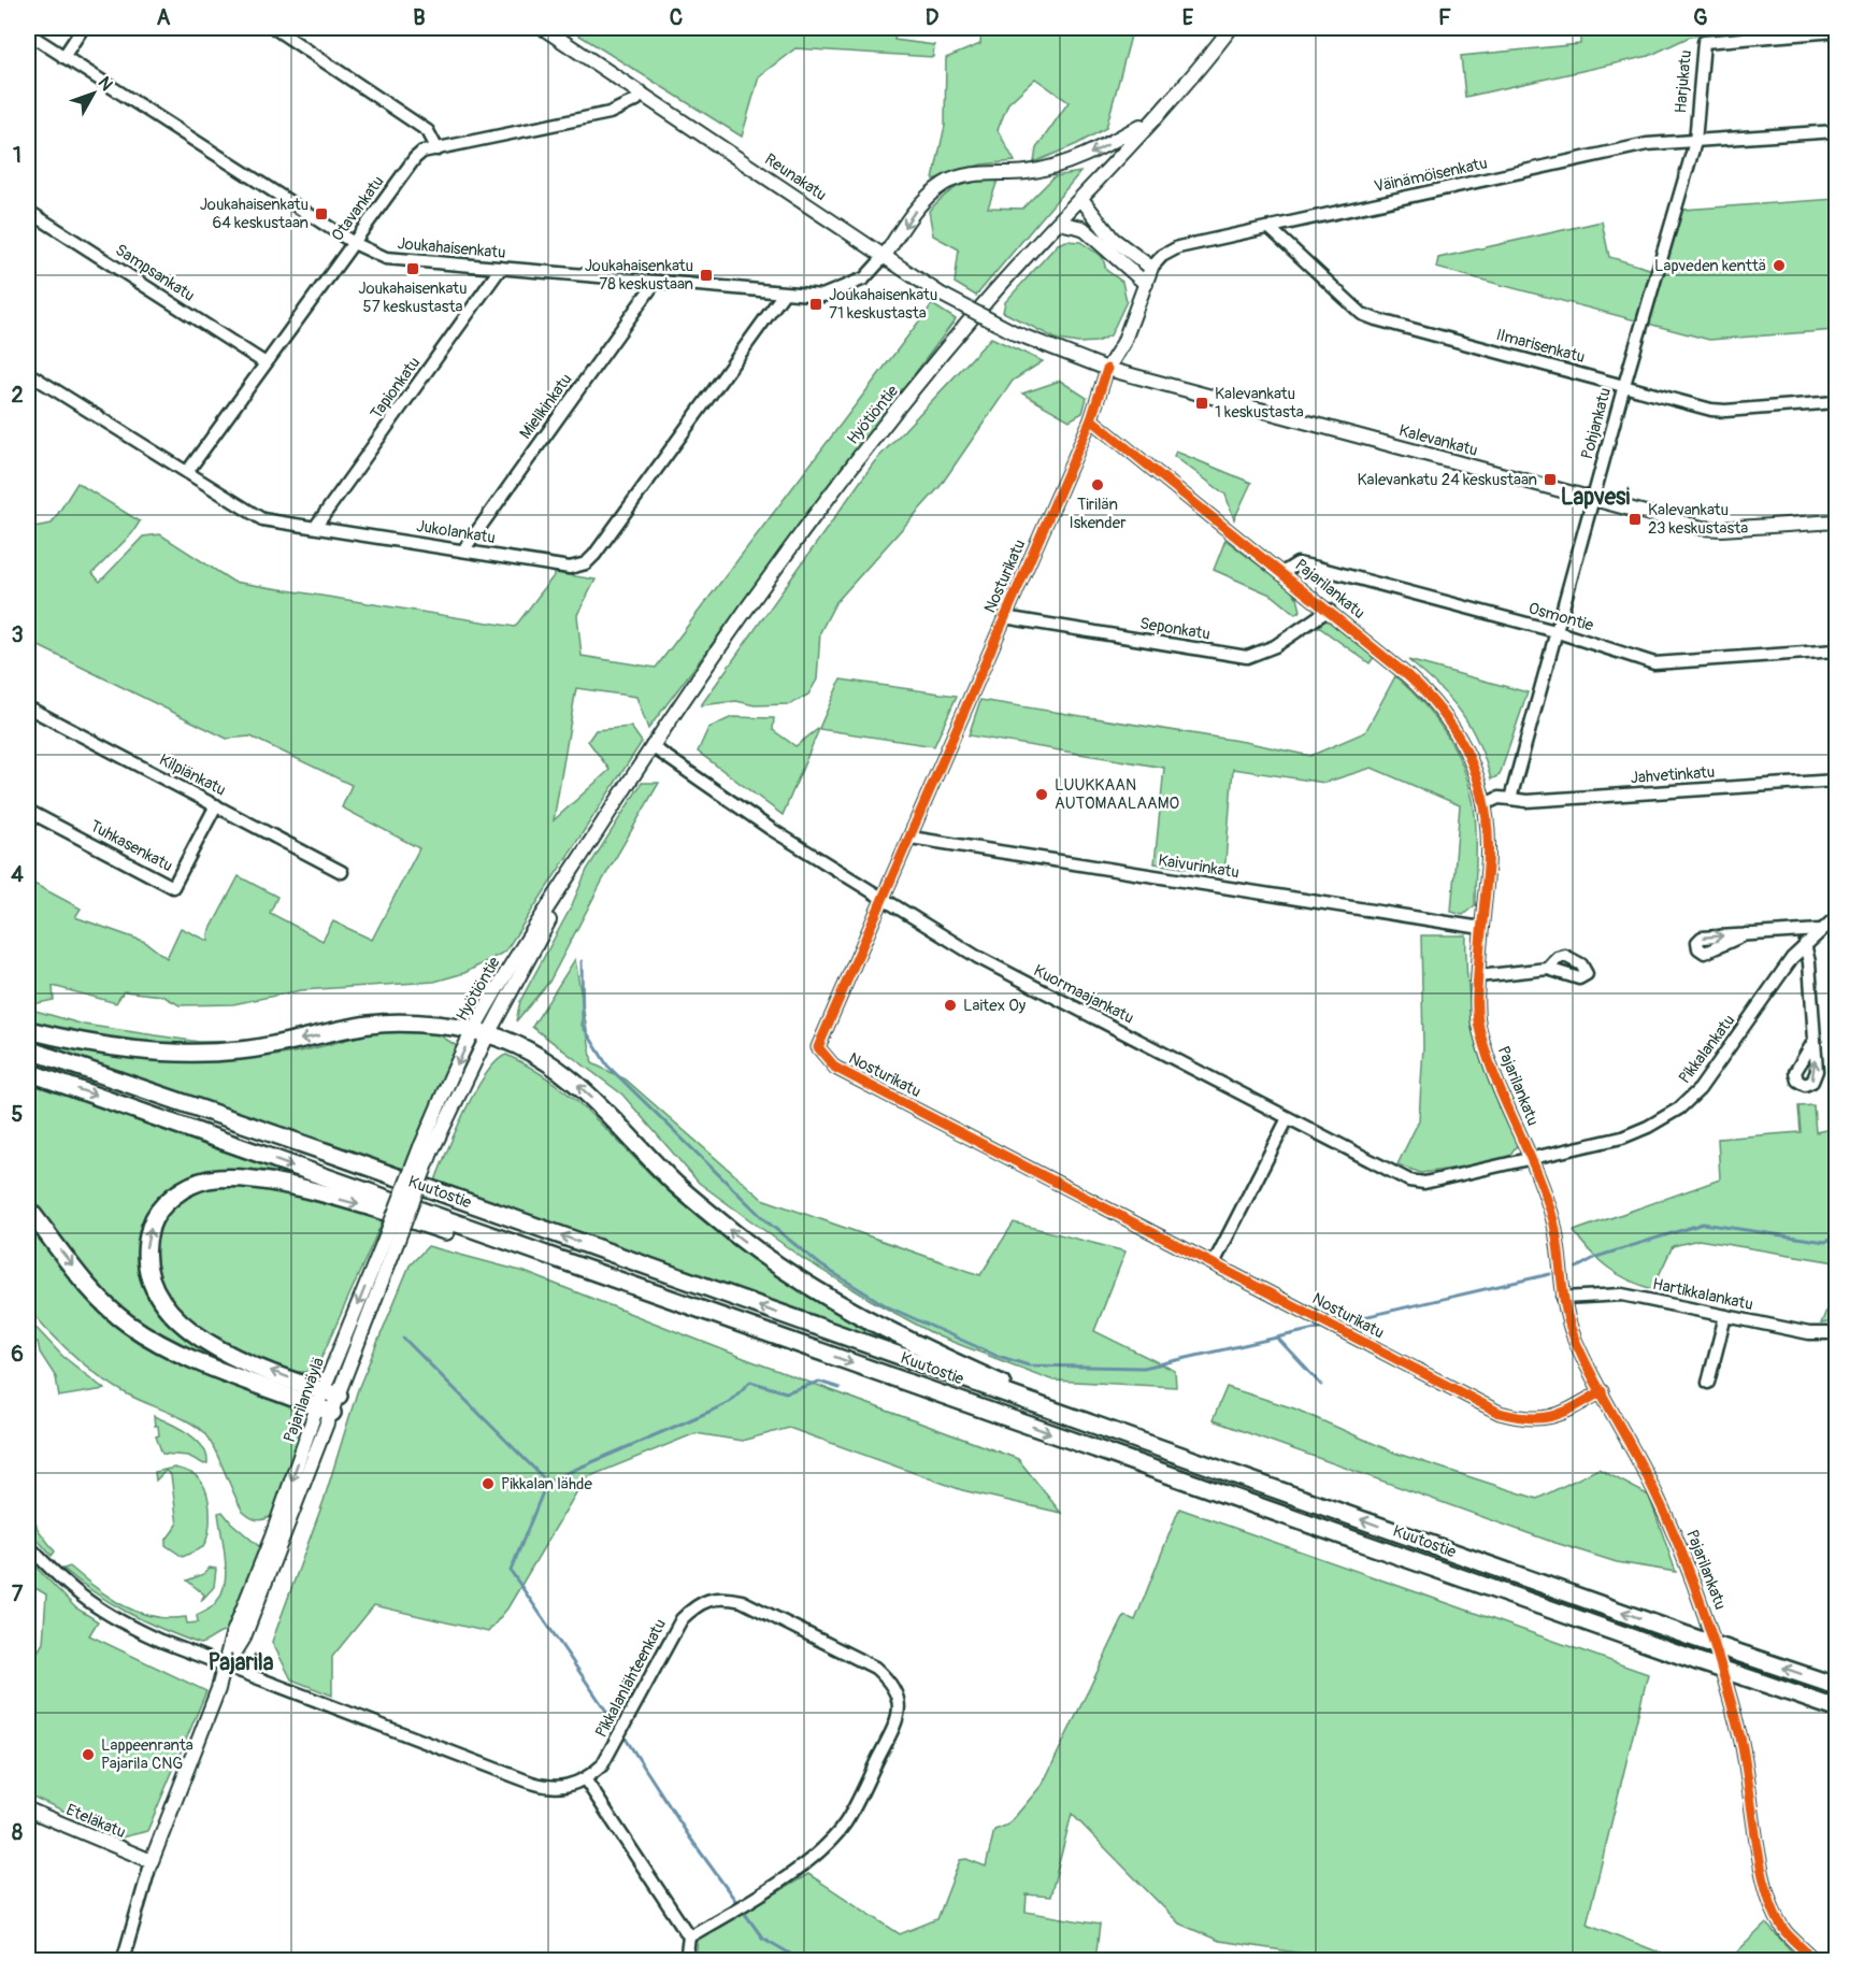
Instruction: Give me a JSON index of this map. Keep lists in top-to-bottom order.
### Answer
{
  "streets": {
    "highway": ["Kuutostie"],
    "main road": [
      "Reunakatu",
      "Hyötiöntie",
      "Kalevankatu",
      "Pajarilanväylä",
      "Eteläkatu"
    ],
    "street": [
      "Harjukatu",
      "Väinämöisenkatu",
      "Otavankatu",
      "Joukahaisenkatu",
      "Sampsankatu",
      "Ilmarisenkatu",
      "Tapionkatu",
      "Mielikinkatu",
      "Pohjankatu",
      "Jukolankatu",
      "Nosturikatu",
      "Pajarilankatu",
      "Osmontie",
      "Seponkatu",
      "Kilpiänkatu",
      "Jahvetinkatu",
      "Tuhkasenkatu",
      "Kaivurinkatu",
      "Kuormaajankatu",
      "Pikkalankatu",
      "Hartikkalankatu",
      "Pikkalanlähteenkatu"
    ]
  },
  "crossings": [
    ["Harjukatu", "Väinämöisenkatu"],
    ["Harjukatu", "Pohjankatu"],
    ["Väinämöisenkatu", "Ilmarisenkatu"],
    ["Väinämöisenkatu", "Pohjankatu"],
    ["Reunakatu", "Otavankatu"],
    ["Reunakatu", "Joukahaisenkatu"],
    ["Reunakatu", "Kalevankatu"],
    ["Otavankatu", "Joukahaisenkatu"],
    ["Otavankatu", "Sampsankatu"],
    ["Otavankatu", "Jukolankatu"],
    ["Joukahaisenkatu", "Tapionkatu"],
    ["Joukahaisenkatu", "Mielikinkatu"],
    ["Joukahaisenkatu", "Jukolankatu"],
    ["Ilmarisenkatu", "Pohjankatu"],
    ["Tapionkatu", "Jukolankatu"],
    ["Mielikinkatu", "Jukolankatu"],
    ["Hyötiöntie", "Kuormaajankatu"],
    ["Hyötiöntie", "Pajarilanväylä"],
    ["Pohjankatu", "Kalevankatu"],
    ["Pohjankatu", "Osmontie"],
    ["Pohjankatu", "Jahvetinkatu"],
    ["Kalevankatu", "Nosturikatu"],
    ["Nosturikatu", "Pajarilankatu"],
    ["Nosturikatu", "Seponkatu"],
    ["Nosturikatu", "Kaivurinkatu"],
    ["Nosturikatu", "Kuormaajankatu"],
    ["Pajarilankatu", "Osmontie"],
    ["Pajarilankatu", "Seponkatu"],
    ["Pajarilankatu", "Kaivurinkatu"],
    ["Pajarilankatu", "Kuormaajankatu"],
    ["Pajarilankatu", "Pikkalankatu"],
    ["Pajarilankatu", "Hartikkalankatu"],
    ["Kilpiänkatu", "Tuhkasenkatu"],
    ["Kuormaajankatu", "Pikkalankatu"],
    ["Pajarilanväylä", "Eteläkatu"]
  ],
  "districts": ["Lapvesi", "Pajarila"],
  "places": {
    "transit": [
      "Joukahaisenkatu 64 keskustaan",
      "Joukahaisenkatu 57 keskustasta",
      "Joukahaisenkatu 78 keskustaan",
      "Joukahaisenkatu 71 keskustasta",
      "Kalevankatu 1 keskustasta",
      "Kalevankatu 24 keskustaan",
      "Kalevankatu 23 keskustasta"
    ],
    "other": [
      "Lapveden kenttä",
      "Tirilän Iskender",
      "LUUKKAAN AUTOMAALAAMO",
      "Laitex Oy",
      "Pikkalan lähde",
      "Lappeenranta Pajarila CNG"
    ]
  },
  "north": "top right",
  "grid": {
    "columns": [
      "A",
      "B",
      "C",
      "D",
      "E",
      "F",
      "G"
    ],
    "rows": [
      "1",
      "2",
      "3",
      "4",
      "5",
      "6",
      "7",
      "8"
    ]
  }
}
